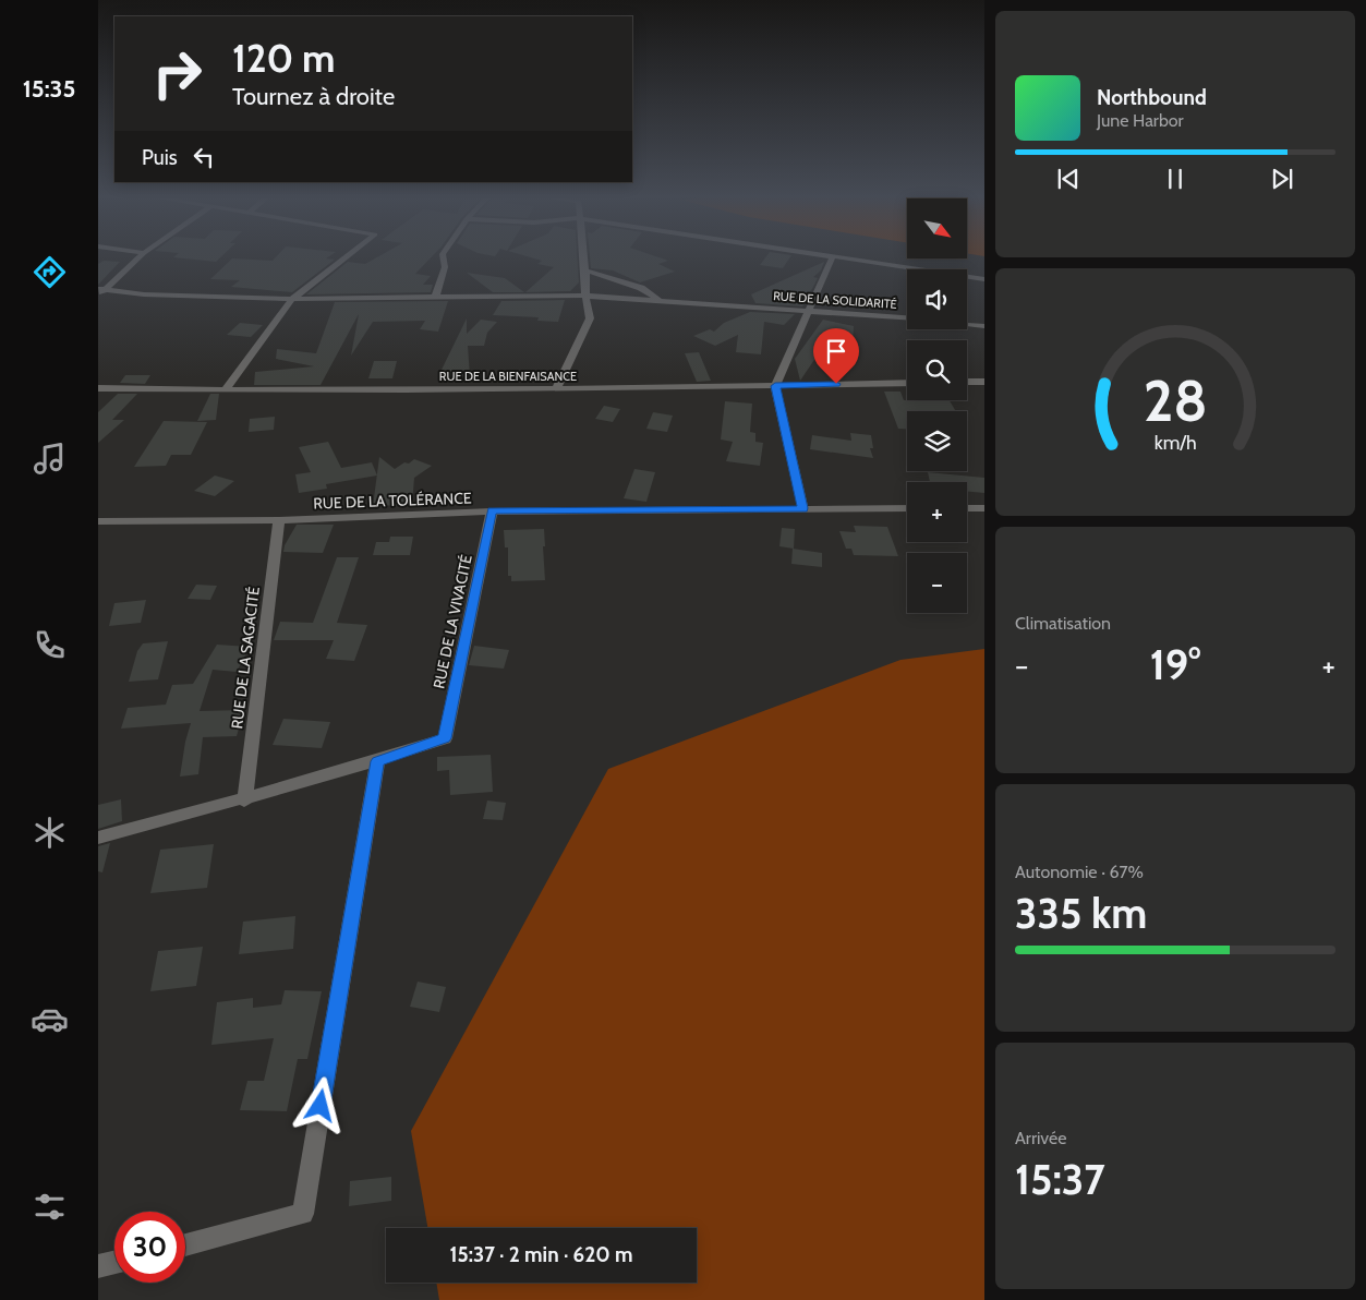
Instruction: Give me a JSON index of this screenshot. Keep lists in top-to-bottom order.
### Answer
{
  "streets": {
    "street": [
      "RUE DE LA SOLIDARITÉ",
      "RUE DE LA BIENFAISANCE",
      "RUE DE LA TOLÉRANCE",
      "RUE DE LA VIVACITÉ",
      "RUE DE LA SAGACITÉ"
    ]
  },
  "crossings": [
    ["RUE DE LA TOLÉRANCE", "RUE DE LA VIVACITÉ"],
    ["RUE DE LA TOLÉRANCE", "RUE DE LA SAGACITÉ"]
  ],
  "north": "bottom right",
  "page": {
    "tabs": "15:35",
    "turn": ["120 m", "Tournez à droite"],
    "song": ["Northbound", "June Harbor"],
    "then": "Puis",
    "map_buttons": ["+", "−"],
    "tile": [
      "Climatisation",
      ["Autonomie · 67%", "335 km"],
      ["Arrivée", "15:37"]
    ],
    "heat": ["−", "19°", "+"],
    "limit": "30",
    "trip": "15:37 · 2 min · 620 m",
    "gauge": ["28", "km/h"]
  }
}
